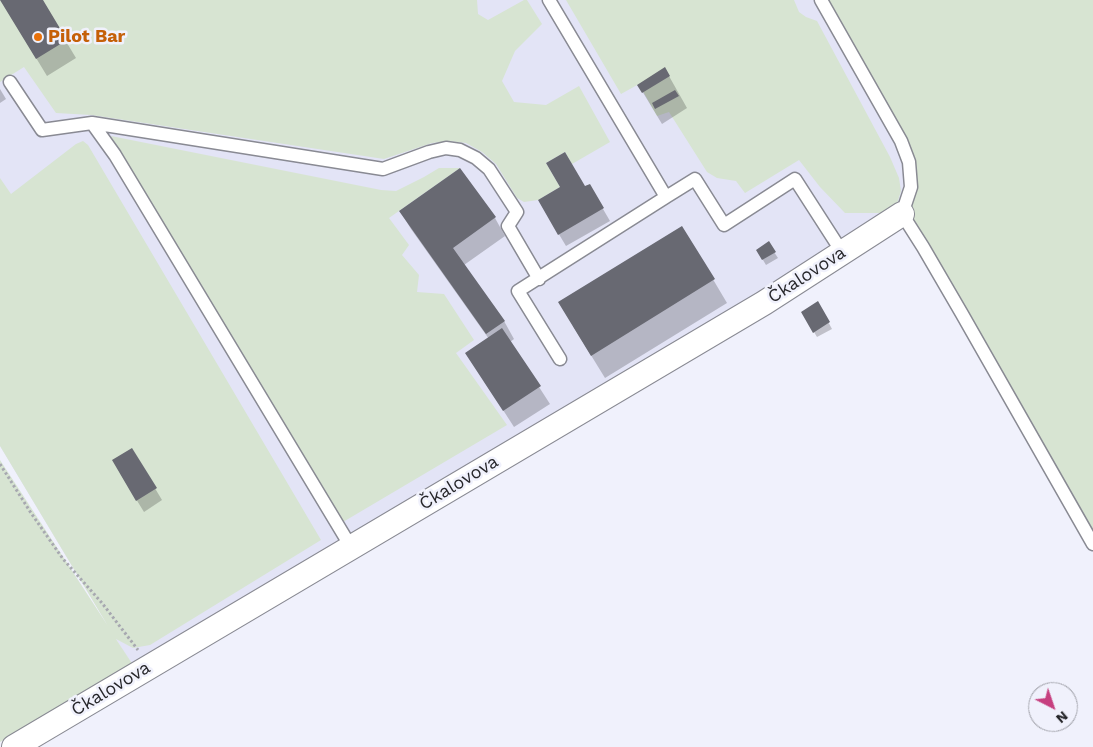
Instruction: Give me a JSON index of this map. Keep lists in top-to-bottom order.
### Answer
{
  "streets": {
    "street": ["Čkalovova"]
  },
  "places": ["Pilot Bar"],
  "north": "bottom right"
}
